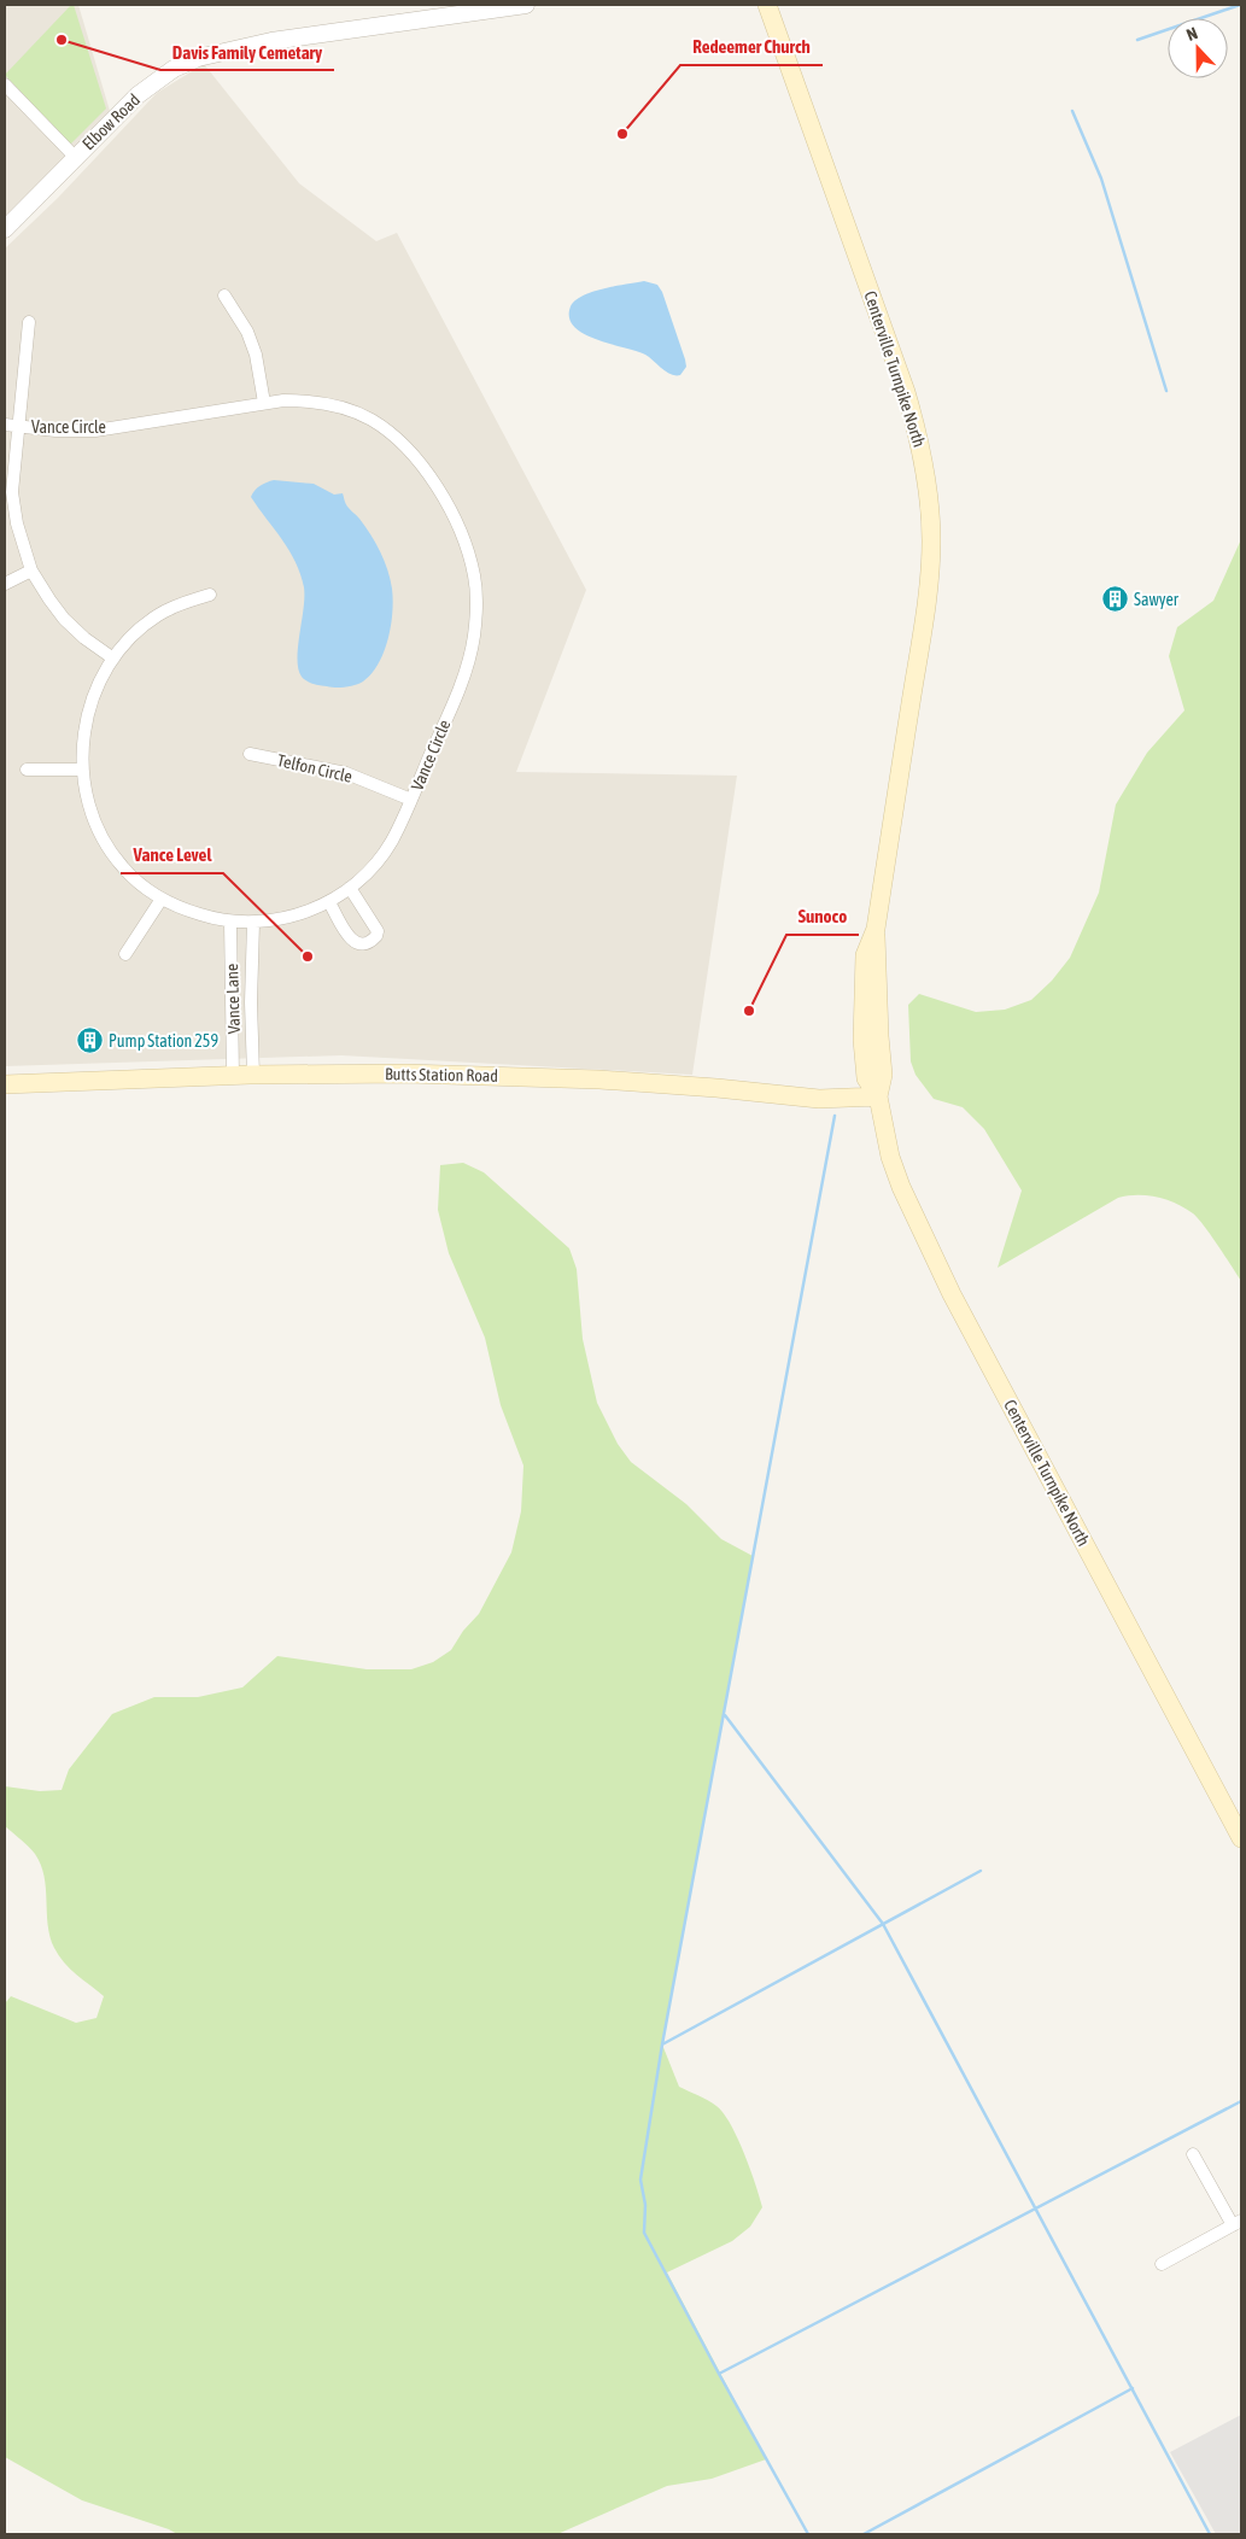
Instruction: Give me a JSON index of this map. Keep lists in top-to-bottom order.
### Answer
{
  "streets": {
    "main road": ["Centerville Turnpike North", "Butts Station Road"],
    "street": [
      "Elbow Road",
      "Vance Circle",
      "Telfon Circle",
      "Vance Lane"
    ]
  },
  "crossings": [
    ["Centerville Turnpike North", "Butts Station Road"],
    ["Vance Circle", "Telfon Circle"],
    ["Vance Circle", "Vance Lane"],
    ["Vance Lane", "Butts Station Road"]
  ],
  "places": {
    "other": [
      "Davis Family Cemetary",
      "Redeemer Church",
      "Vance Level",
      "Sunoco"
    ],
    "building": ["Sawyer", "Pump Station 259"]
  },
  "north": "top"
}
